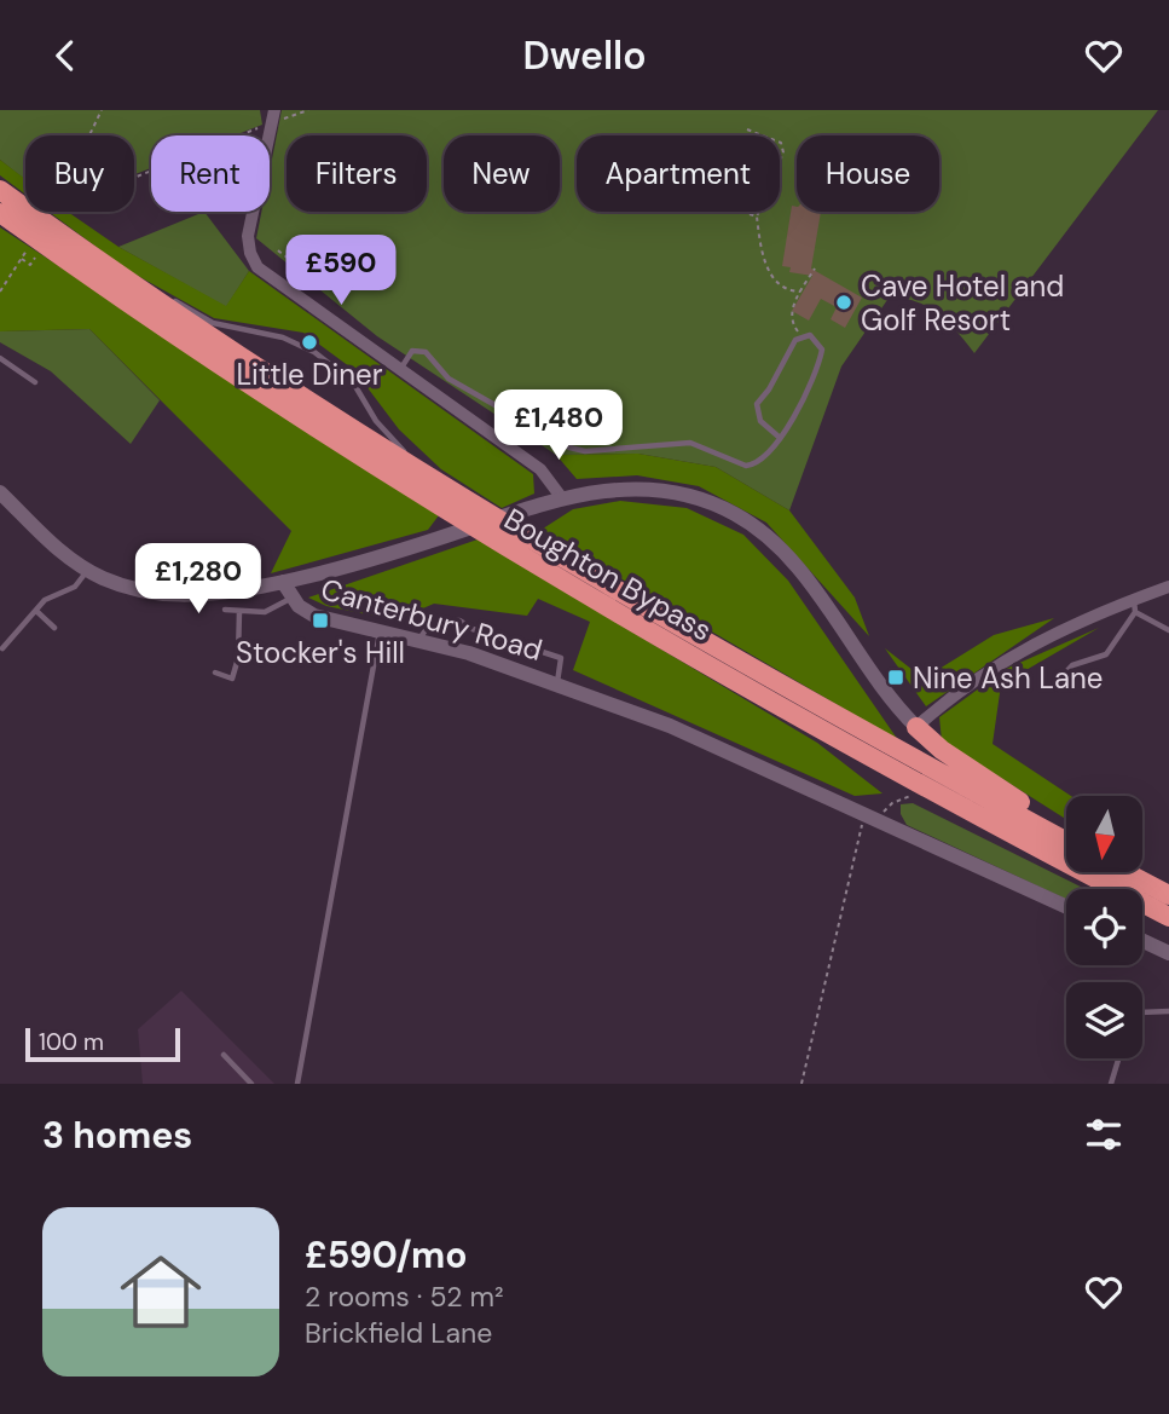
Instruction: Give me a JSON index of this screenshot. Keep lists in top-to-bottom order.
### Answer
{
  "streets": {
    "highway": ["Boughton Bypass"],
    "street": ["Canterbury Road"]
  },
  "places": {
    "other": ["Cave Hotel and Golf Resort", "Little Diner"],
    "transit": ["Stocker's Hill", "Nine Ash Lane"]
  },
  "scale_bar": "100 m",
  "north": "bottom",
  "page": {
    "header": "Dwello",
    "chip": [
      "Buy",
      "Rent",
      "Filters",
      "New",
      "Apartment",
      "House"
    ],
    "price": ["£590", "£1,480", "£1,280"],
    "scale": "100 m",
    "heading": "3 homes",
    "list": [
      {
        "name": "£590/mo",
        "note": "2 rooms · 52 m² · Brickfield Lane"
      }
    ]
  }
}
